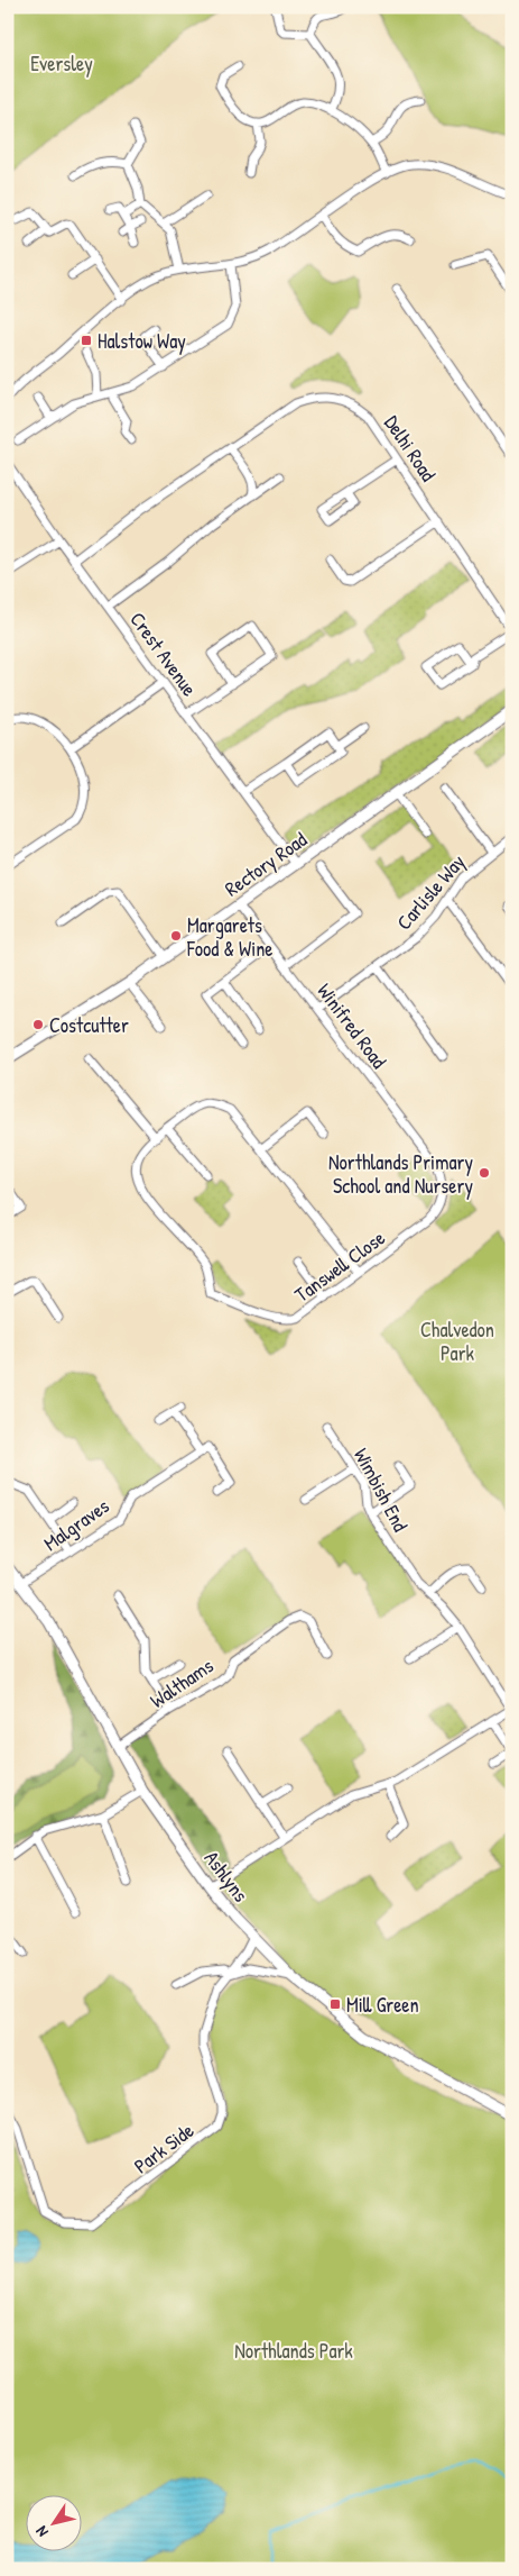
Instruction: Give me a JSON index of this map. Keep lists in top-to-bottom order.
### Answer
{
  "streets": {
    "street": [
      "Delhi Road",
      "Crest Avenue",
      "Rectory Road",
      "Carlisle Way",
      "Winifred Road",
      "Tanswell Close",
      "Wimbish End",
      "Malgraves",
      "Walthams",
      "Ashlyns",
      "Park Side"
    ]
  },
  "crossings": [
    ["Delhi Road", "Crest Avenue"],
    ["Crest Avenue", "Rectory Road"],
    ["Rectory Road", "Winifred Road"],
    ["Carlisle Way", "Winifred Road"],
    ["Winifred Road", "Tanswell Close"],
    ["Malgraves", "Ashlyns"],
    ["Walthams", "Ashlyns"],
    ["Ashlyns", "Park Side"]
  ],
  "parks": ["Eversley", "Chalvedon Park", "Northlands Park"],
  "places": {
    "transit": ["Halstow Way", "Mill Green"],
    "other": ["Margarets Food & Wine", "Costcutter", "Northlands Primary School and Nursery"]
  },
  "north": "bottom left"
}
